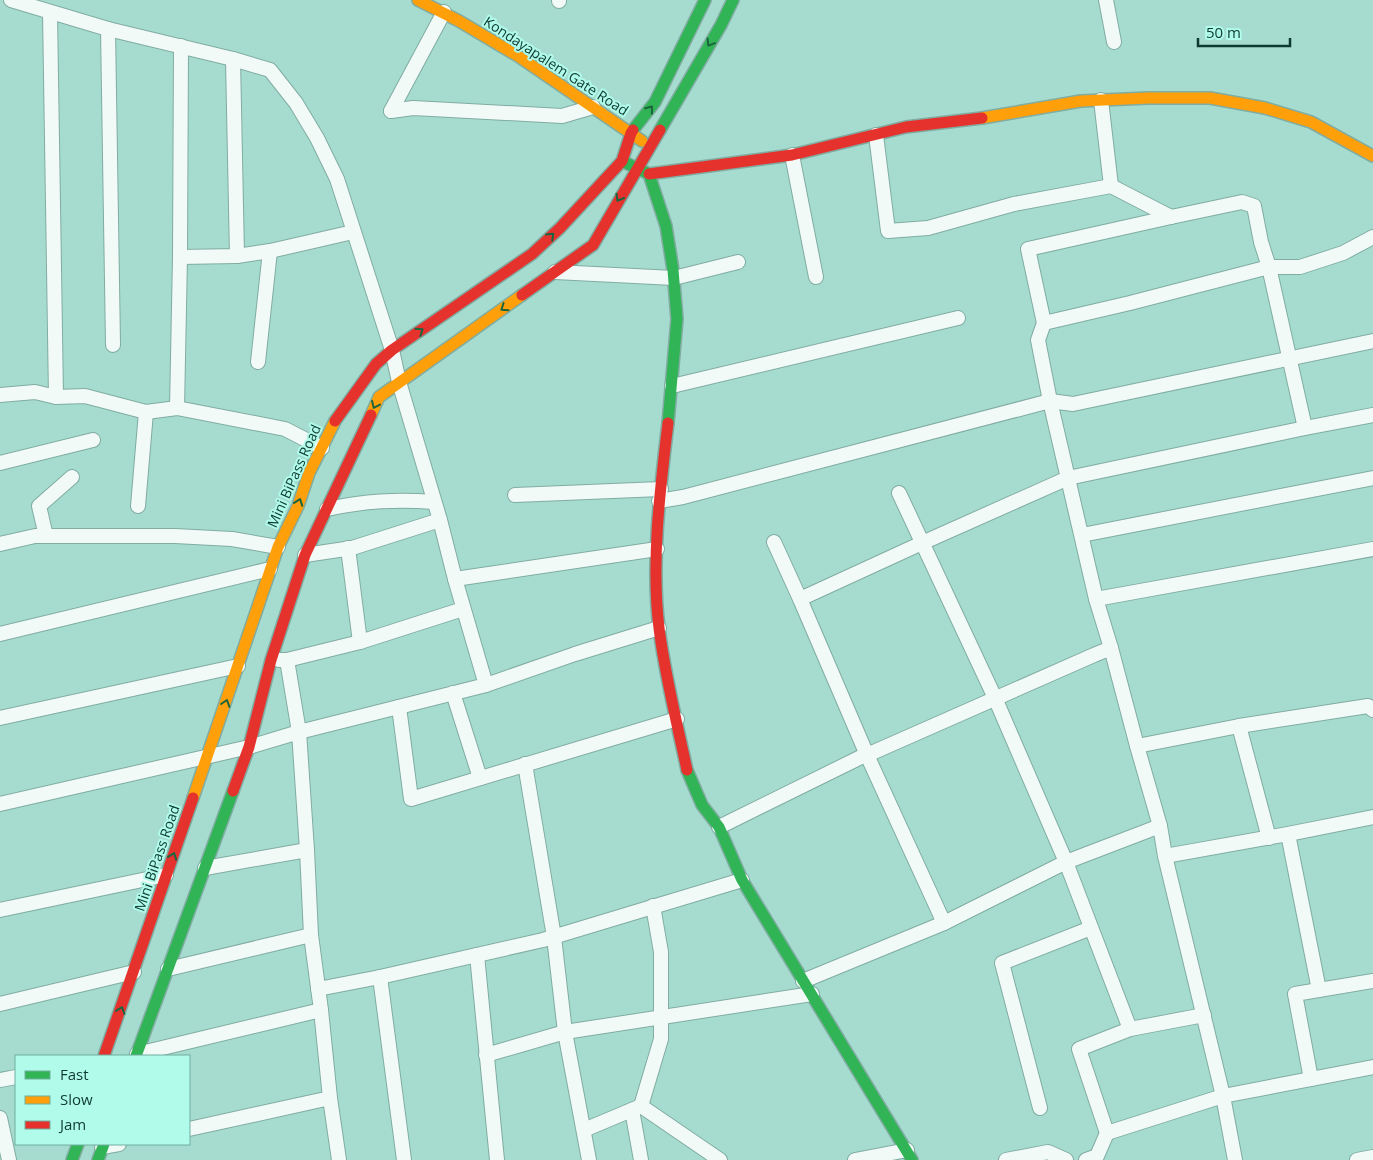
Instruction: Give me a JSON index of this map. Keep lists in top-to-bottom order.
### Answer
{
  "streets": {
    "street": ["Kondayapalem Gate Road", "Mini BiPass Road"]
  },
  "crossings": [
    ["Kondayapalem Gate Road", "Mini BiPass Road"]
  ],
  "legend": ["Fast", "Slow", "Jam"],
  "scale_bar": "50 m"
}
